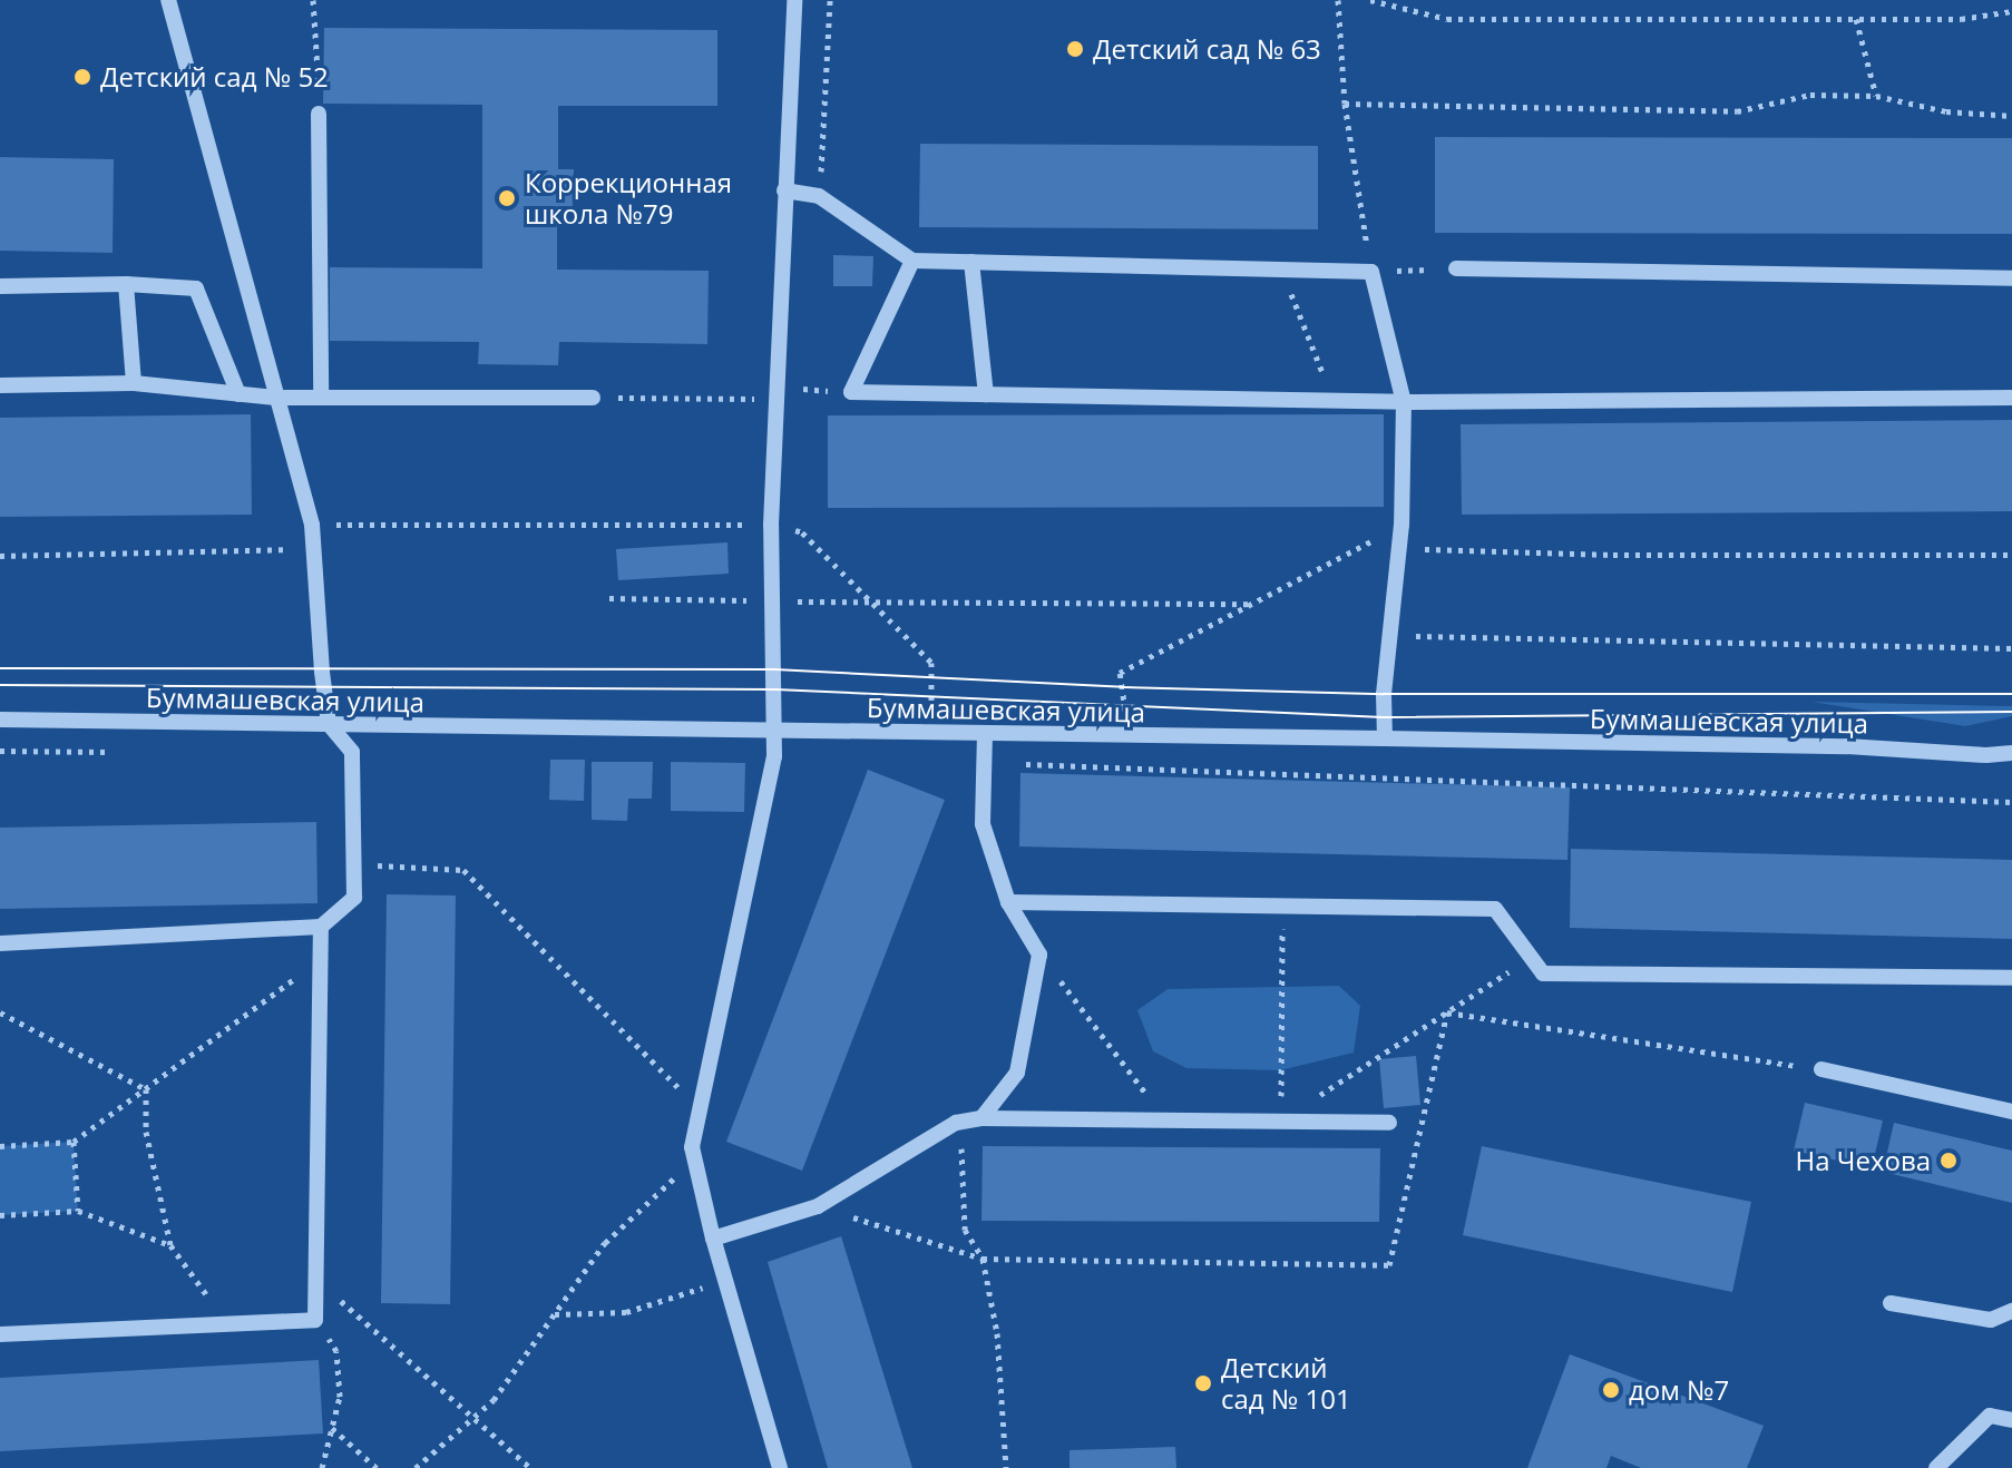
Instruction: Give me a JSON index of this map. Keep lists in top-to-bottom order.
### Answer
{
  "streets": {
    "street": ["Буммашевская улица"]
  },
  "places": [
    "Детский сад № 63",
    "Детский сад № 52",
    "Коррекционная школа №79",
    "На Чехова",
    "Детский сад № 101",
    "дом №7"
  ]
}
